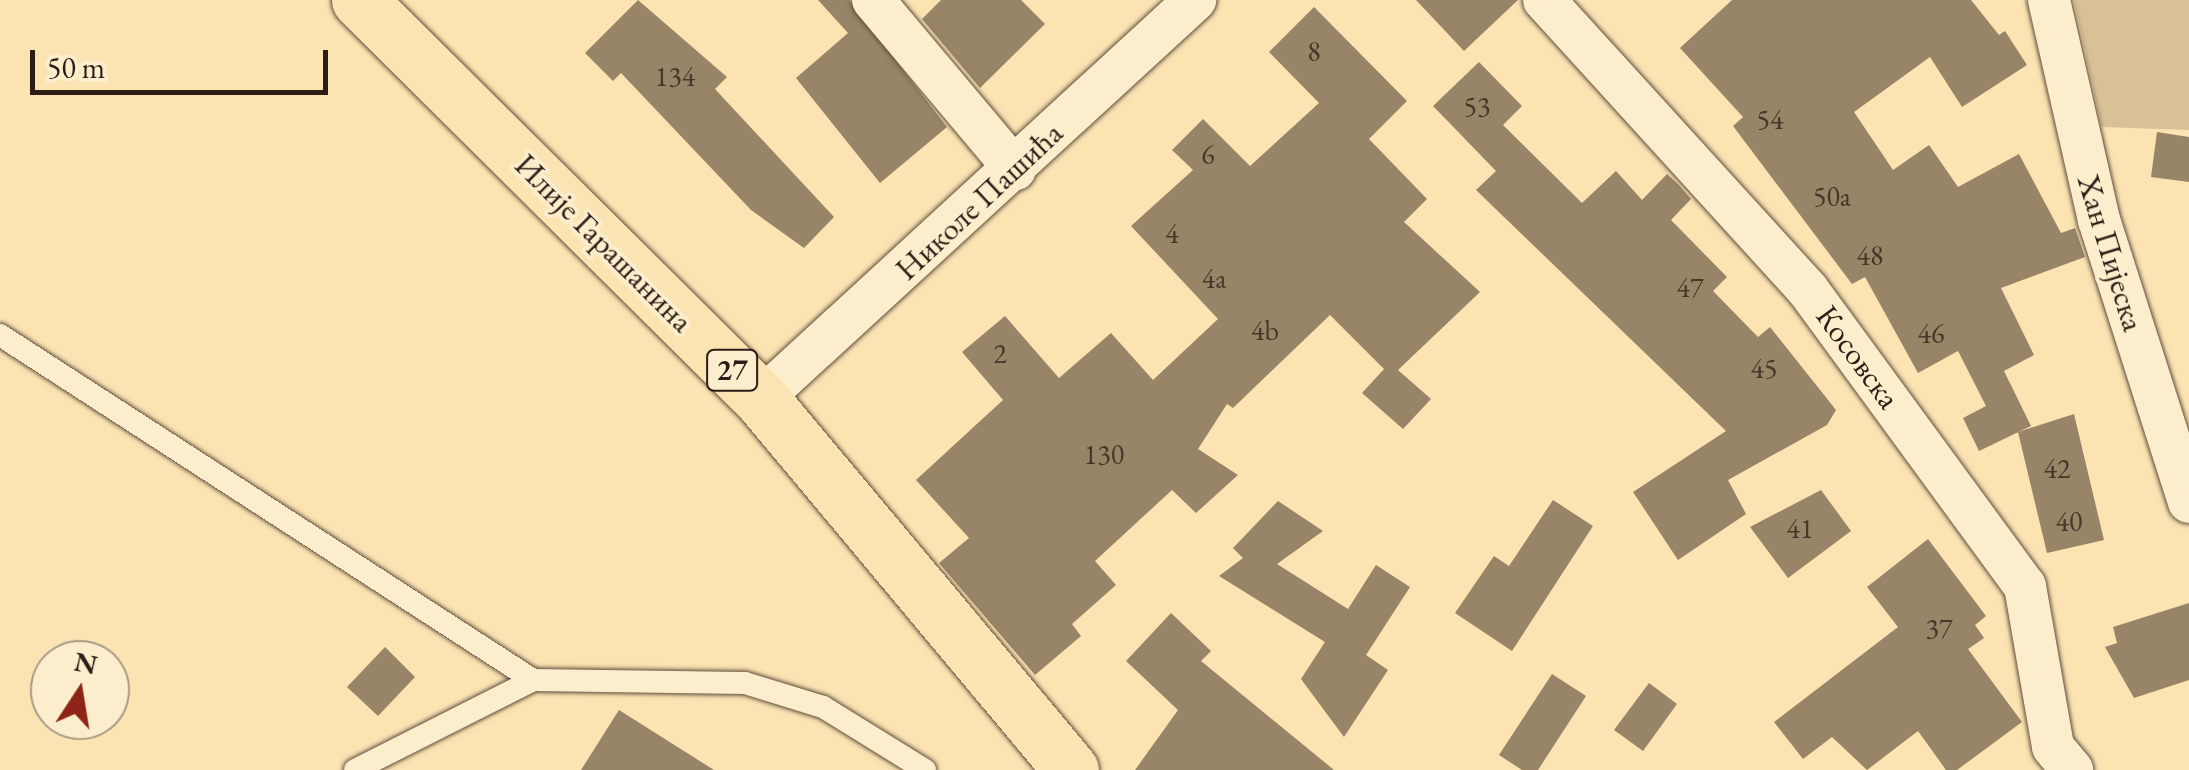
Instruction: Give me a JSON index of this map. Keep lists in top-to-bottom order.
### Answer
{
  "streets": {
    "main road": ["Илије Гарашанина", "27"],
    "street": ["Николе Пашића", "Хан Пијеска", "Косовска"]
  },
  "crossings": [
    ["Николе Пашића", "Илије Гарашанина"]
  ],
  "house_numbers": [
    "8",
    "134",
    "53",
    "54",
    "6",
    "50a",
    "4",
    "48",
    "4a",
    "47",
    "4b",
    "46",
    "2",
    "45",
    "130",
    "42",
    "40",
    "41",
    "37"
  ],
  "scale_bar": "50 m",
  "north": "top"
}
